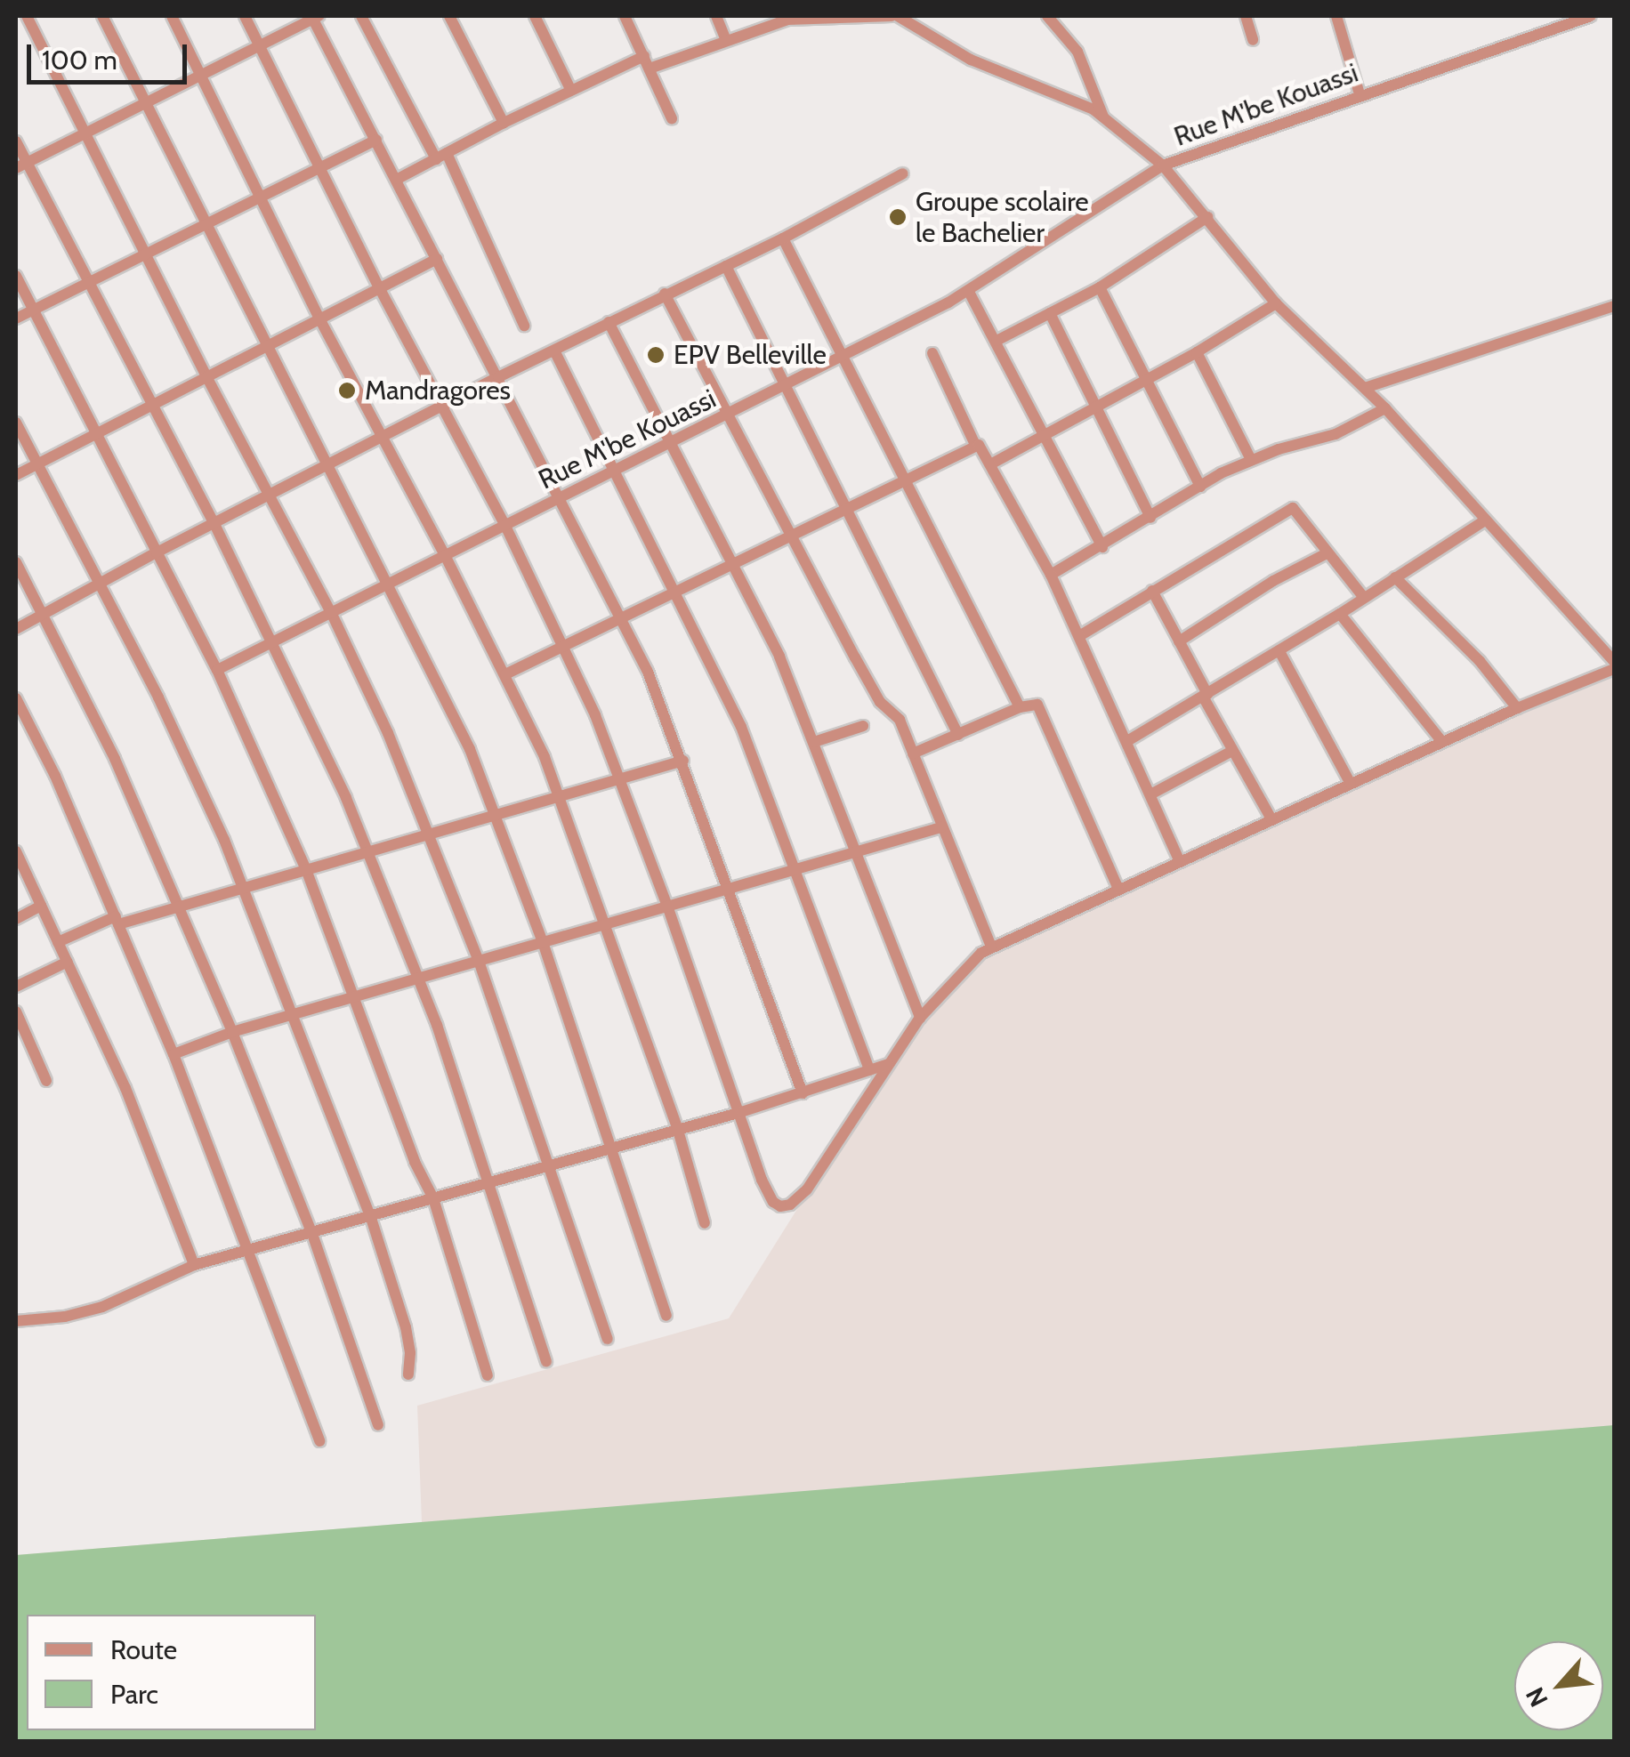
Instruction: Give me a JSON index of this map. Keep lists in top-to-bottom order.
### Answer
{
  "streets": {
    "street": ["Rue M'be Kouassi"]
  },
  "places": ["Groupe scolaire le Bachelier", "EPV Belleville", "Mandragores"],
  "legend": ["Route", "Parc"],
  "scale_bar": "100 m",
  "north": "bottom left"
}
